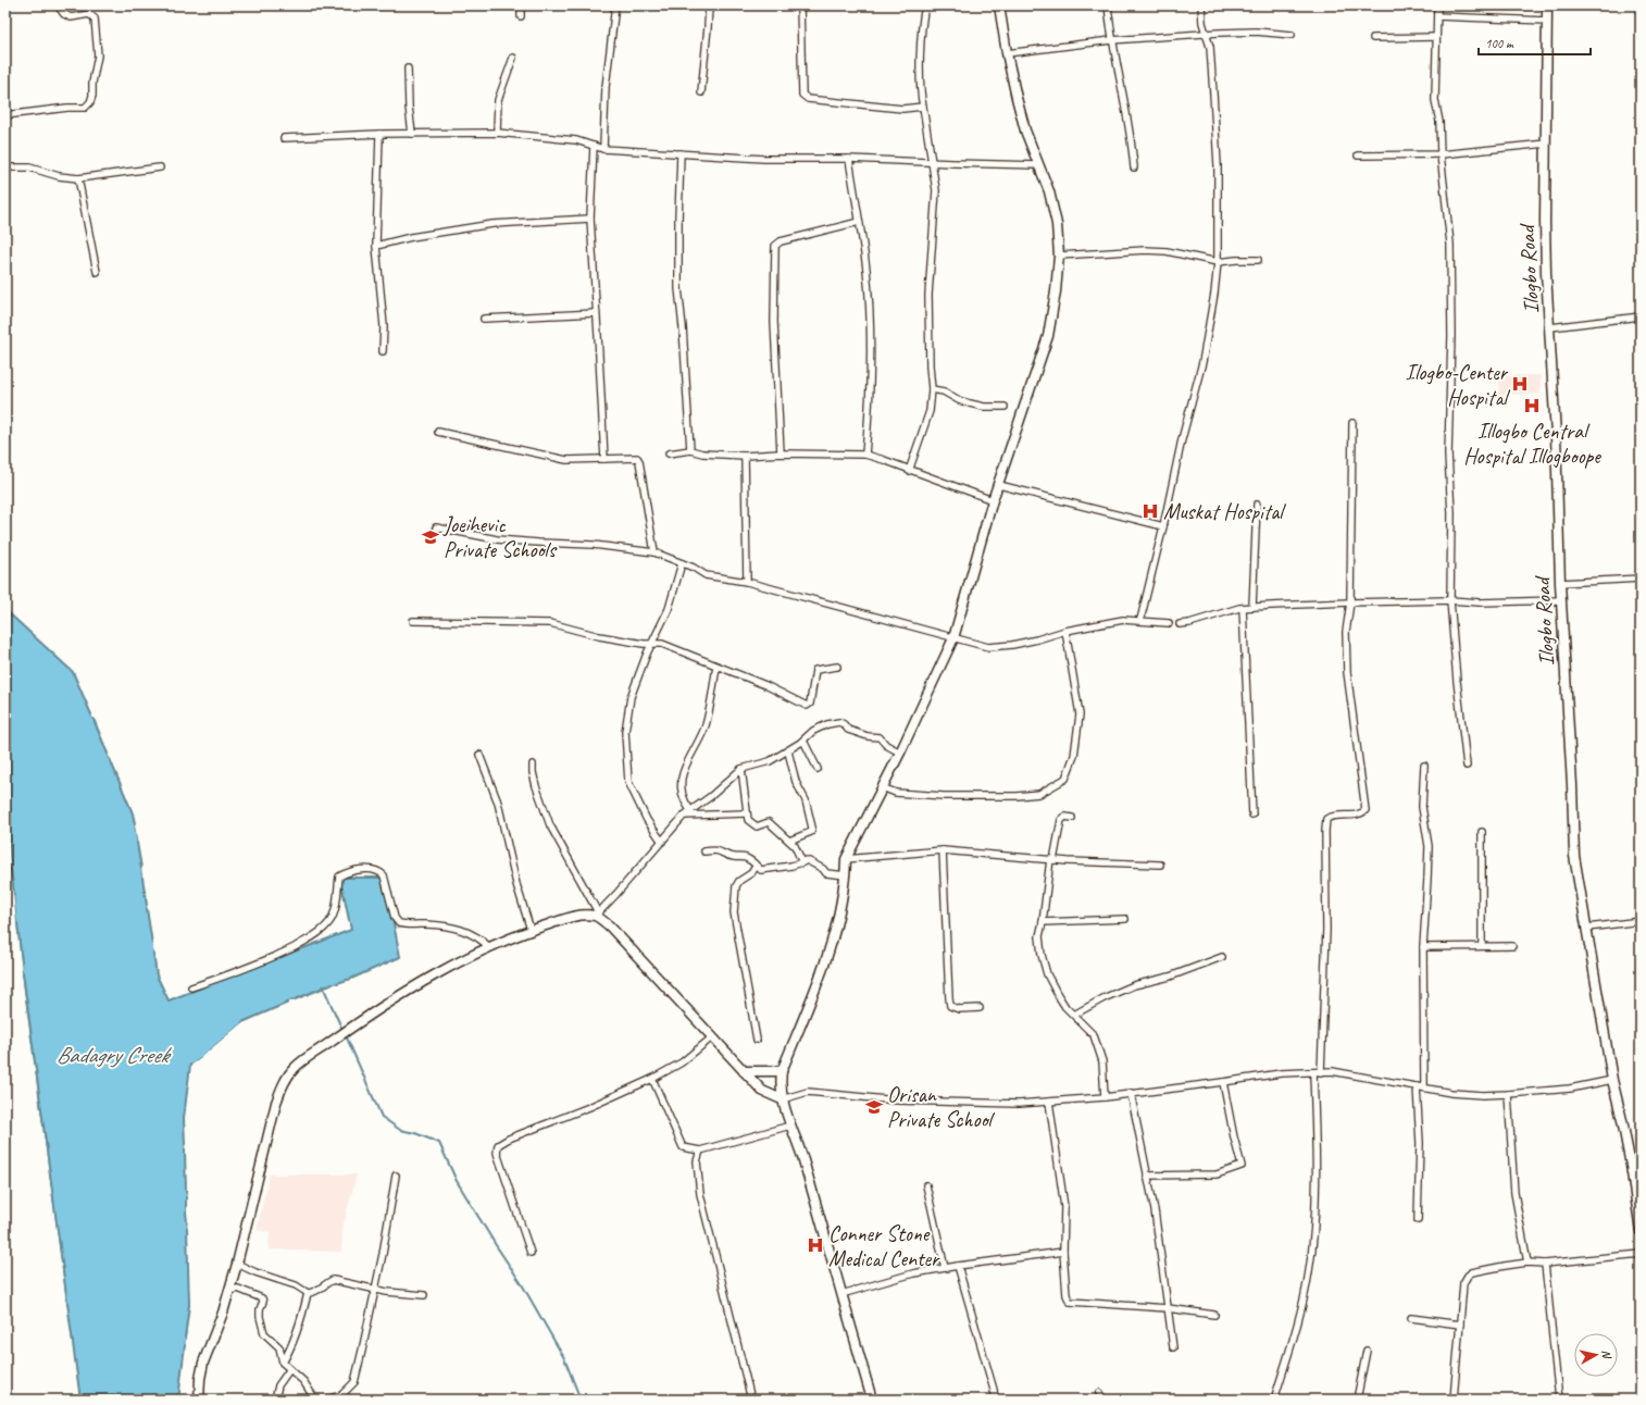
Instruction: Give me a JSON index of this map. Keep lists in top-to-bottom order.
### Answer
{
  "streets": {
    "main road": ["Ilogbo Road"]
  },
  "water": ["Badagry Creek"],
  "places": {
    "hospital": [
      "Ilogbo-Center Hospital",
      "Illogbo Central Hospital Illogboope",
      "Muskat Hospital",
      "Conner Stone Medical Center"
    ],
    "school or university": ["Joeihevic Private Schools", "Orisan Private School"]
  },
  "scale_bar": "100 m",
  "north": "right"
}
